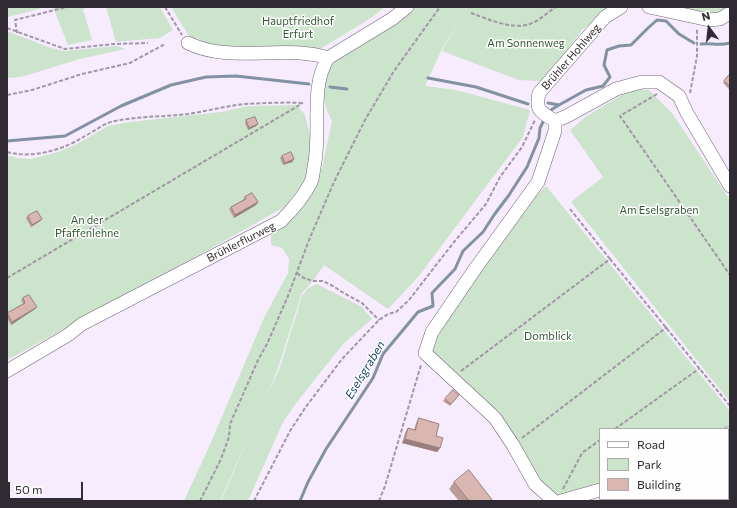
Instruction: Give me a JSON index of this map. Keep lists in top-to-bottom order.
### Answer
{
  "streets": {
    "lane": ["Brühler Hohlweg", "Brühlerflurweg"]
  },
  "water": ["Eselsgraben"],
  "parks": [
    "Hauptfriedhof Erfurt",
    "Am Sonnenweg",
    "Am Eselsgraben",
    "An der Pfaffenlehne",
    "Domblick"
  ],
  "legend": ["Road", "Park", "Building"],
  "scale_bar": "50 m",
  "north": "top"
}
